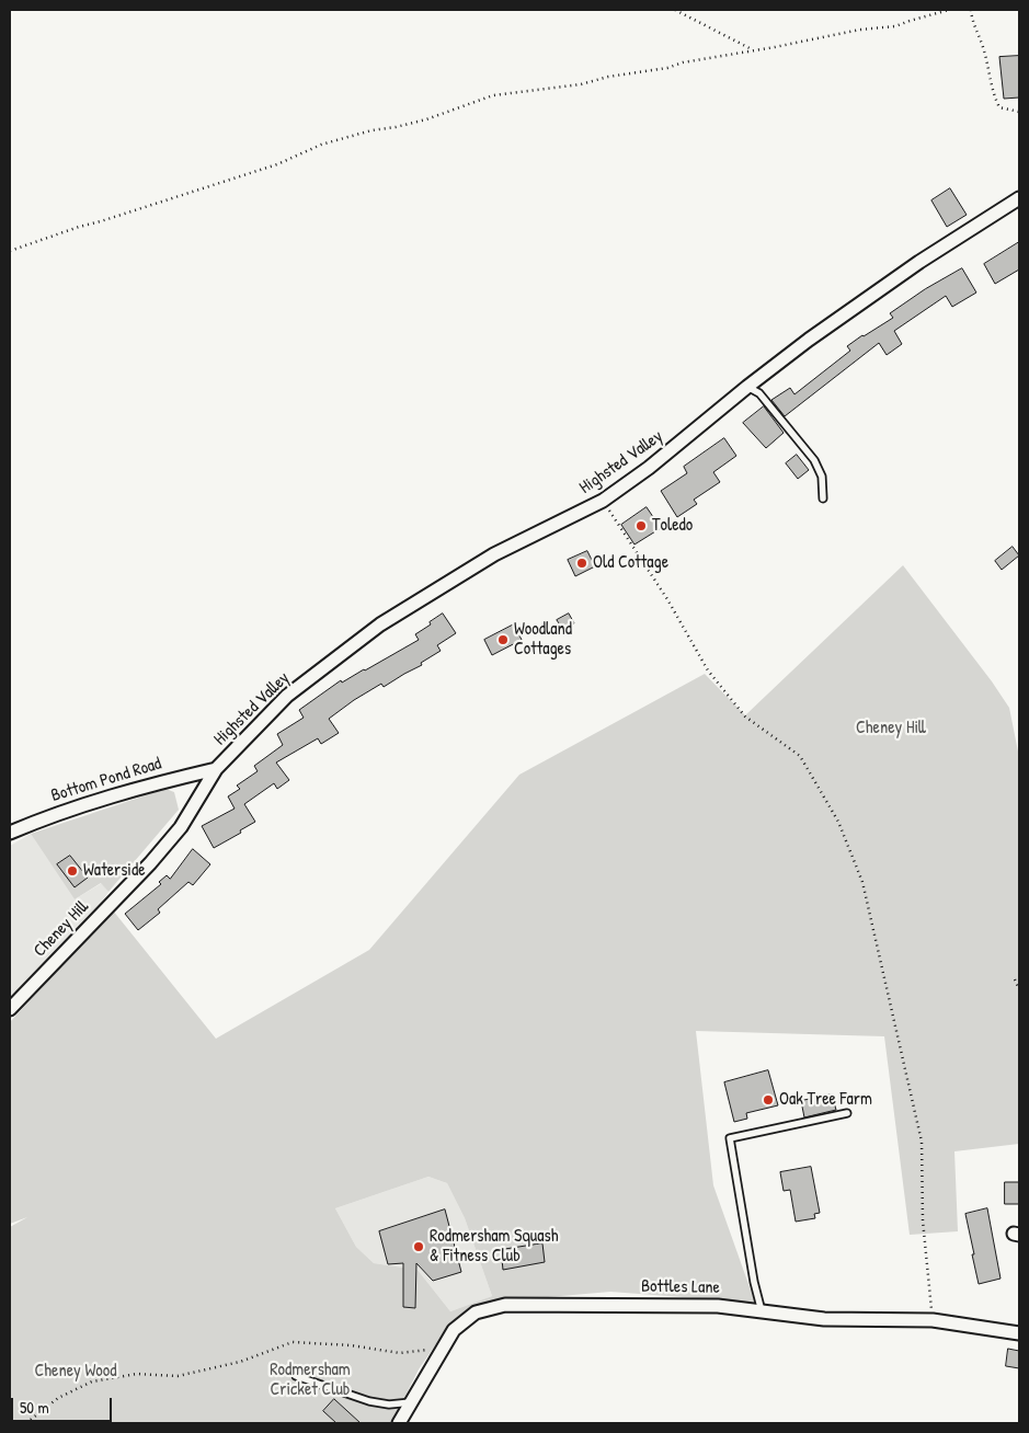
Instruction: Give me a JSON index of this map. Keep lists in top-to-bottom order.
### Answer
{
  "streets": {
    "street": [
      "Highsted Valley",
      "Bottom Pond Road",
      "Cheney Hill",
      "Bottles Lane"
    ]
  },
  "crossings": [
    ["Highsted Valley", "Bottom Pond Road"],
    ["Highsted Valley", "Cheney Hill"],
    ["Bottom Pond Road", "Cheney Hill"]
  ],
  "parks": ["Cheney Hill", "Rodmersham Cricket Club", "Cheney Wood"],
  "places": [
    "Toledo",
    "Old Cottage",
    "Woodland Cottages",
    "Waterside",
    "Oak Tree Farm",
    "Rodmersham Squash & Fitness Club"
  ],
  "scale_bar": "50 m"
}
